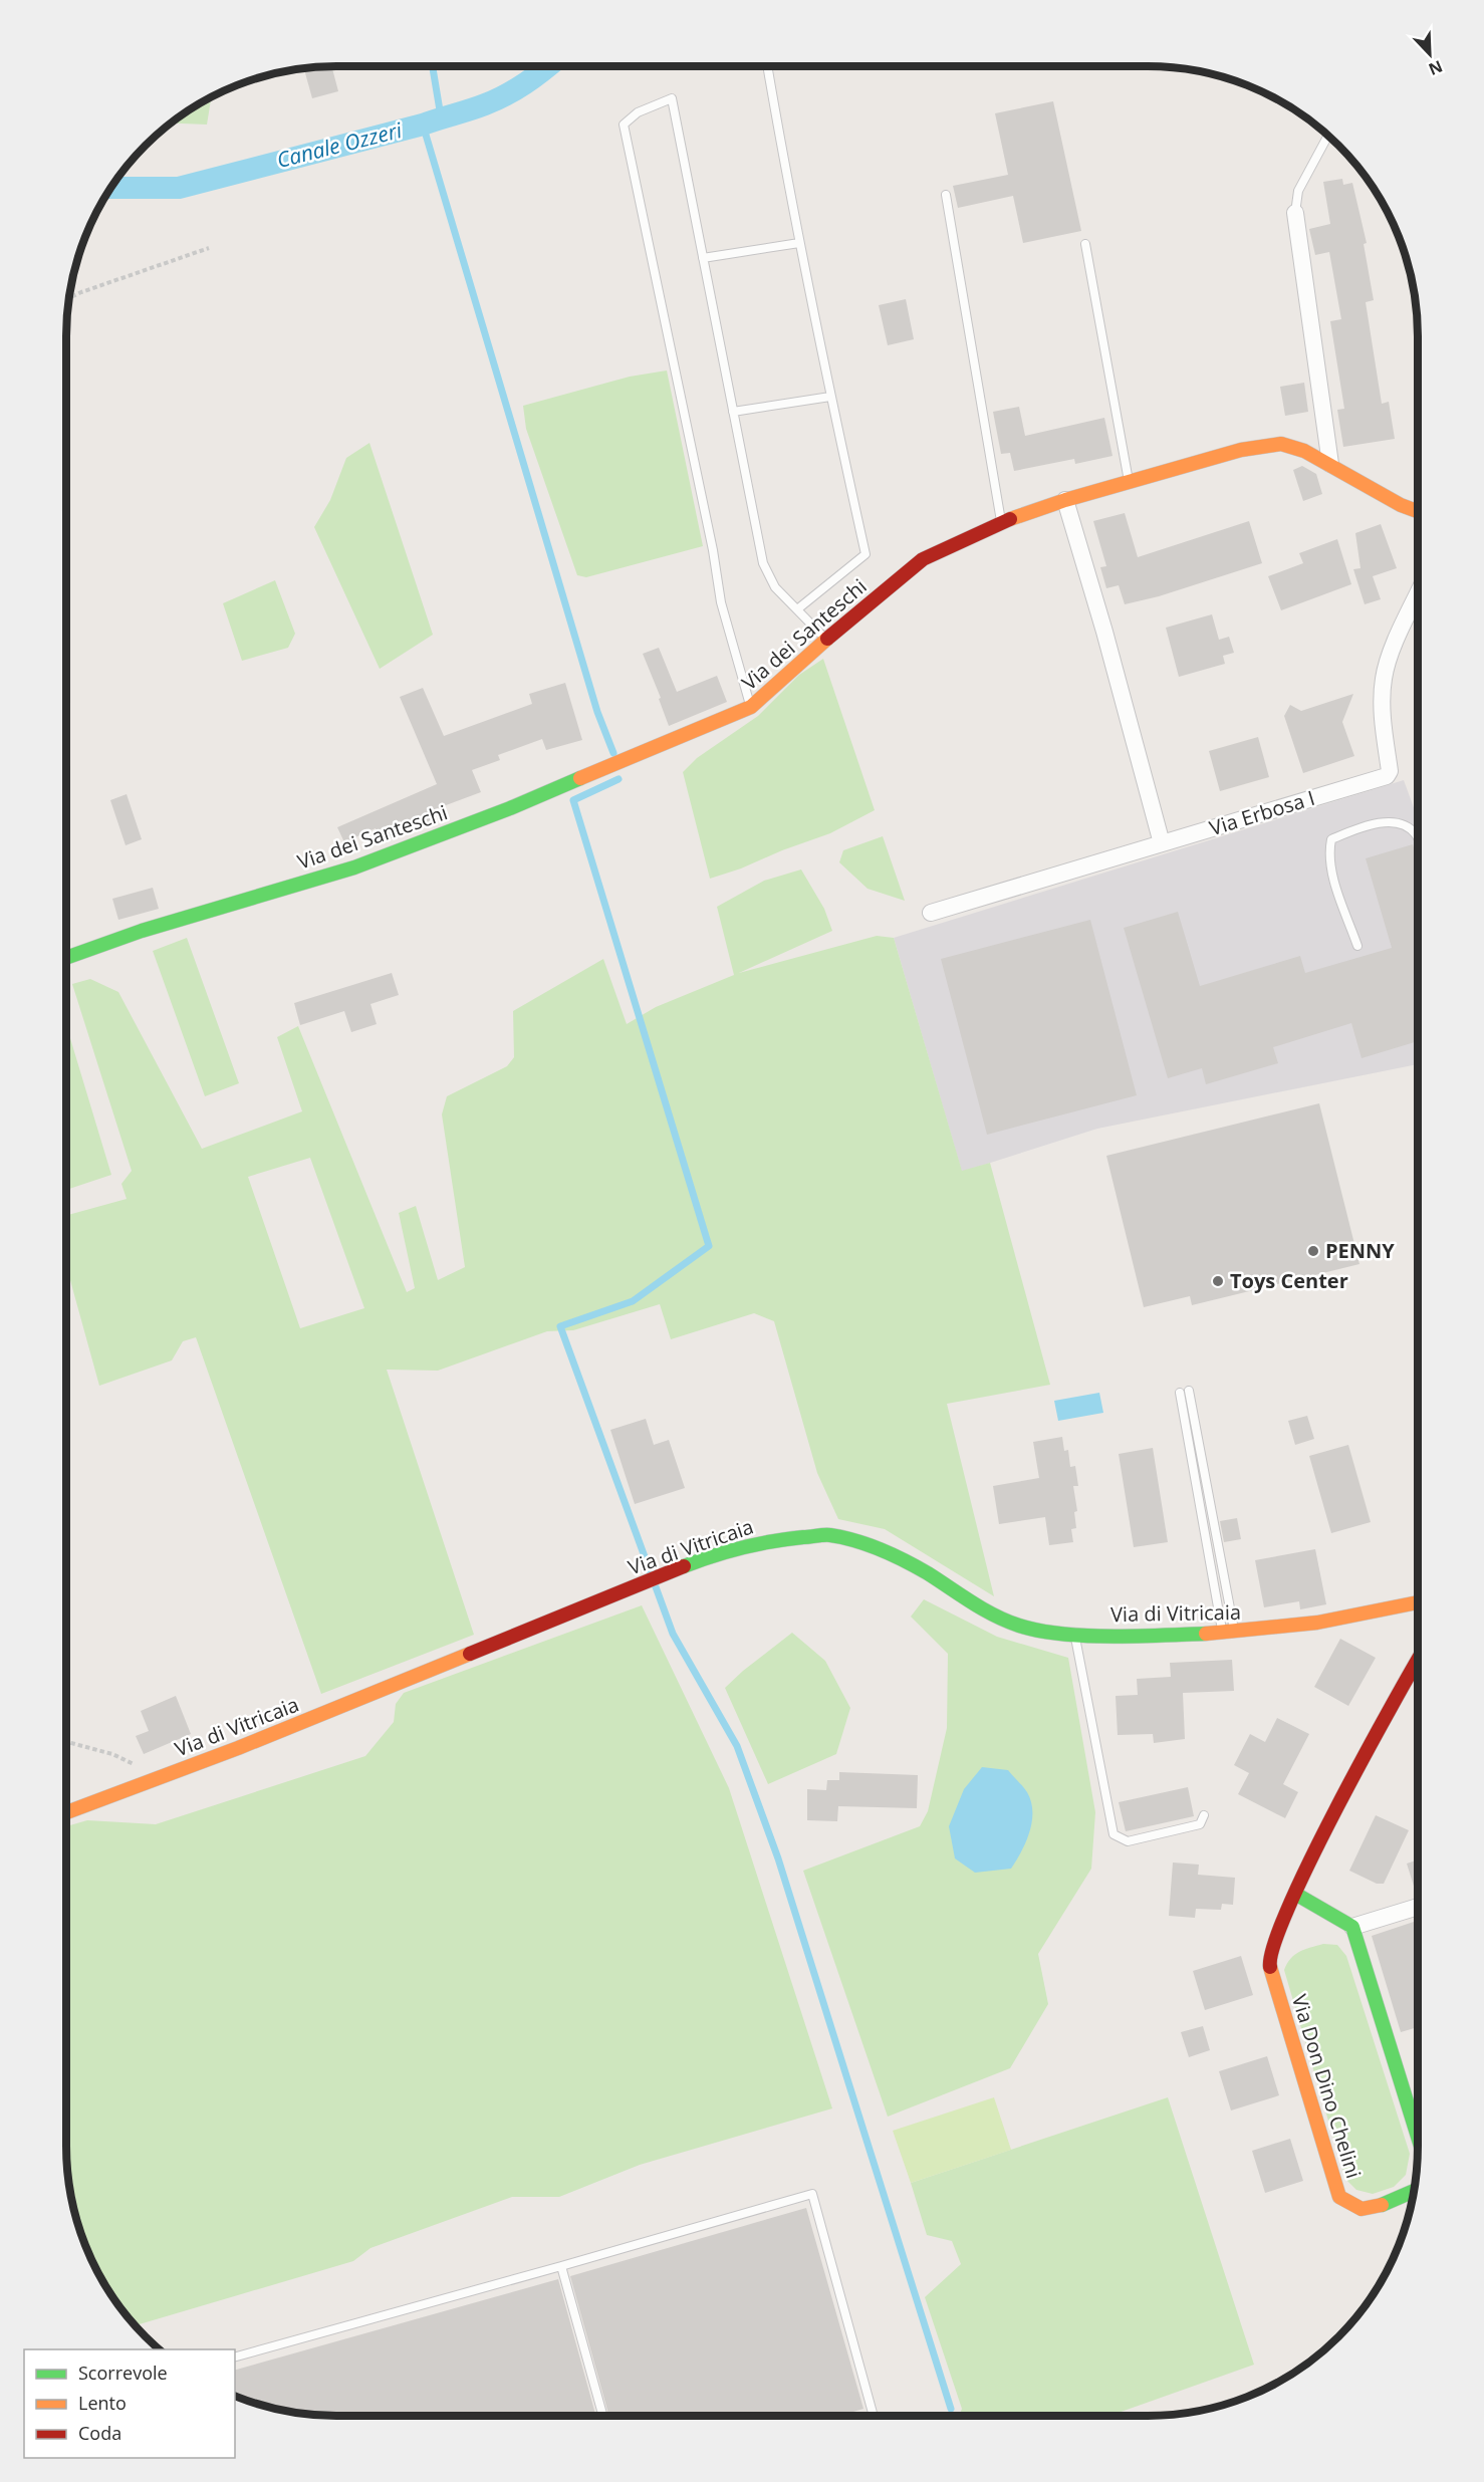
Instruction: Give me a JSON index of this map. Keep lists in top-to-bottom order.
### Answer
{
  "streets": {
    "street": [
      "Via dei Santeschi",
      "Via Erbosa I",
      "Via di Vitricaia",
      "Via Don Dino Chelini"
    ]
  },
  "water": ["Canale Ozzeri"],
  "places": ["PENNY", "Toys Center"],
  "legend": ["Scorrevole", "Lento", "Coda"],
  "north": "bottom right"
}
